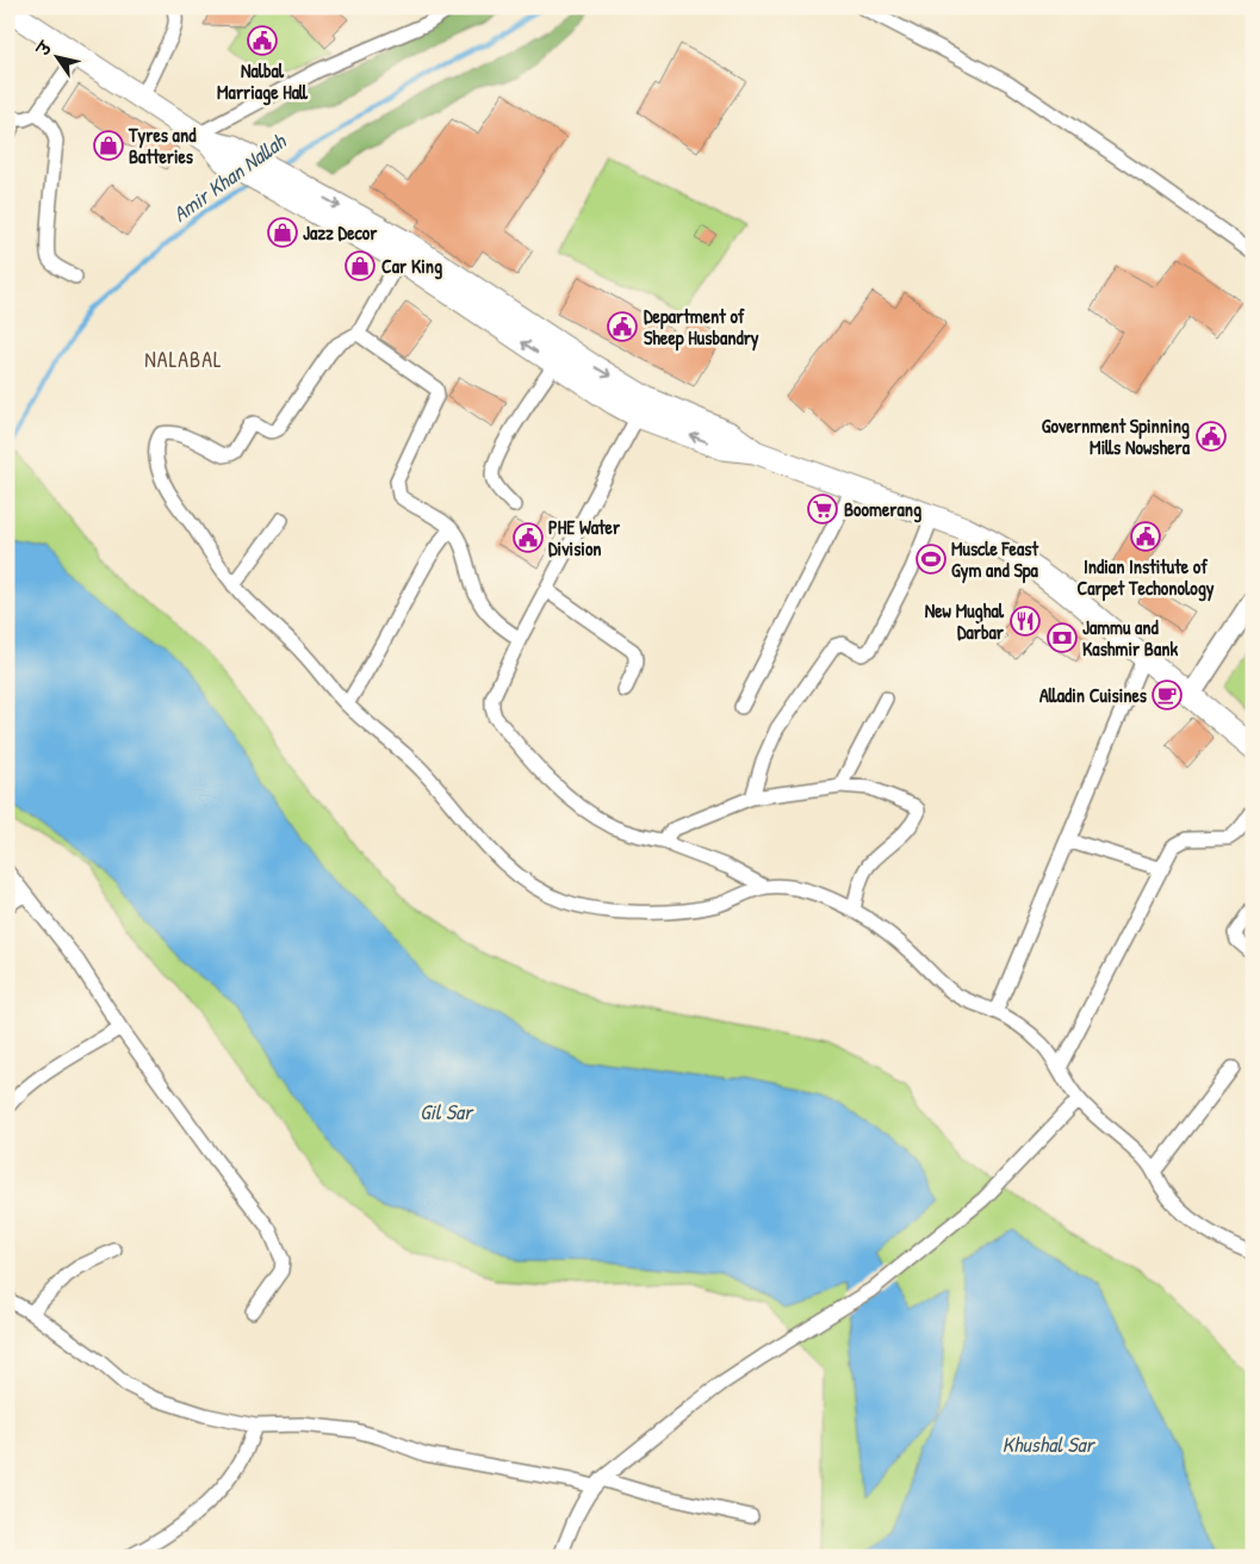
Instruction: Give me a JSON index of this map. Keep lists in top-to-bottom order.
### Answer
{
  "districts": ["NALABAL"],
  "water": ["Amir Khan Nallah", "Gil Sar", "Khushal Sar"],
  "places": {
    "public building": [
      "Nalbal Marriage Hall",
      "Department of Sheep Husbandry",
      "Government Spinning Mills Nowshera",
      "Indian Institute of Carpet Techonology",
      "PHE Water Division"
    ],
    "shop": ["Tyres and Batteries", "Jazz Decor", "Car King"],
    "supermarket": ["Boomerang"],
    "sports": ["Muscle Feast Gym and Spa"],
    "restaurant": ["New Mughal Darbar"],
    "bank": ["Jammu and Kashmir Bank"],
    "cafe": ["Alladin Cuisines"]
  },
  "north": "top left"
}
